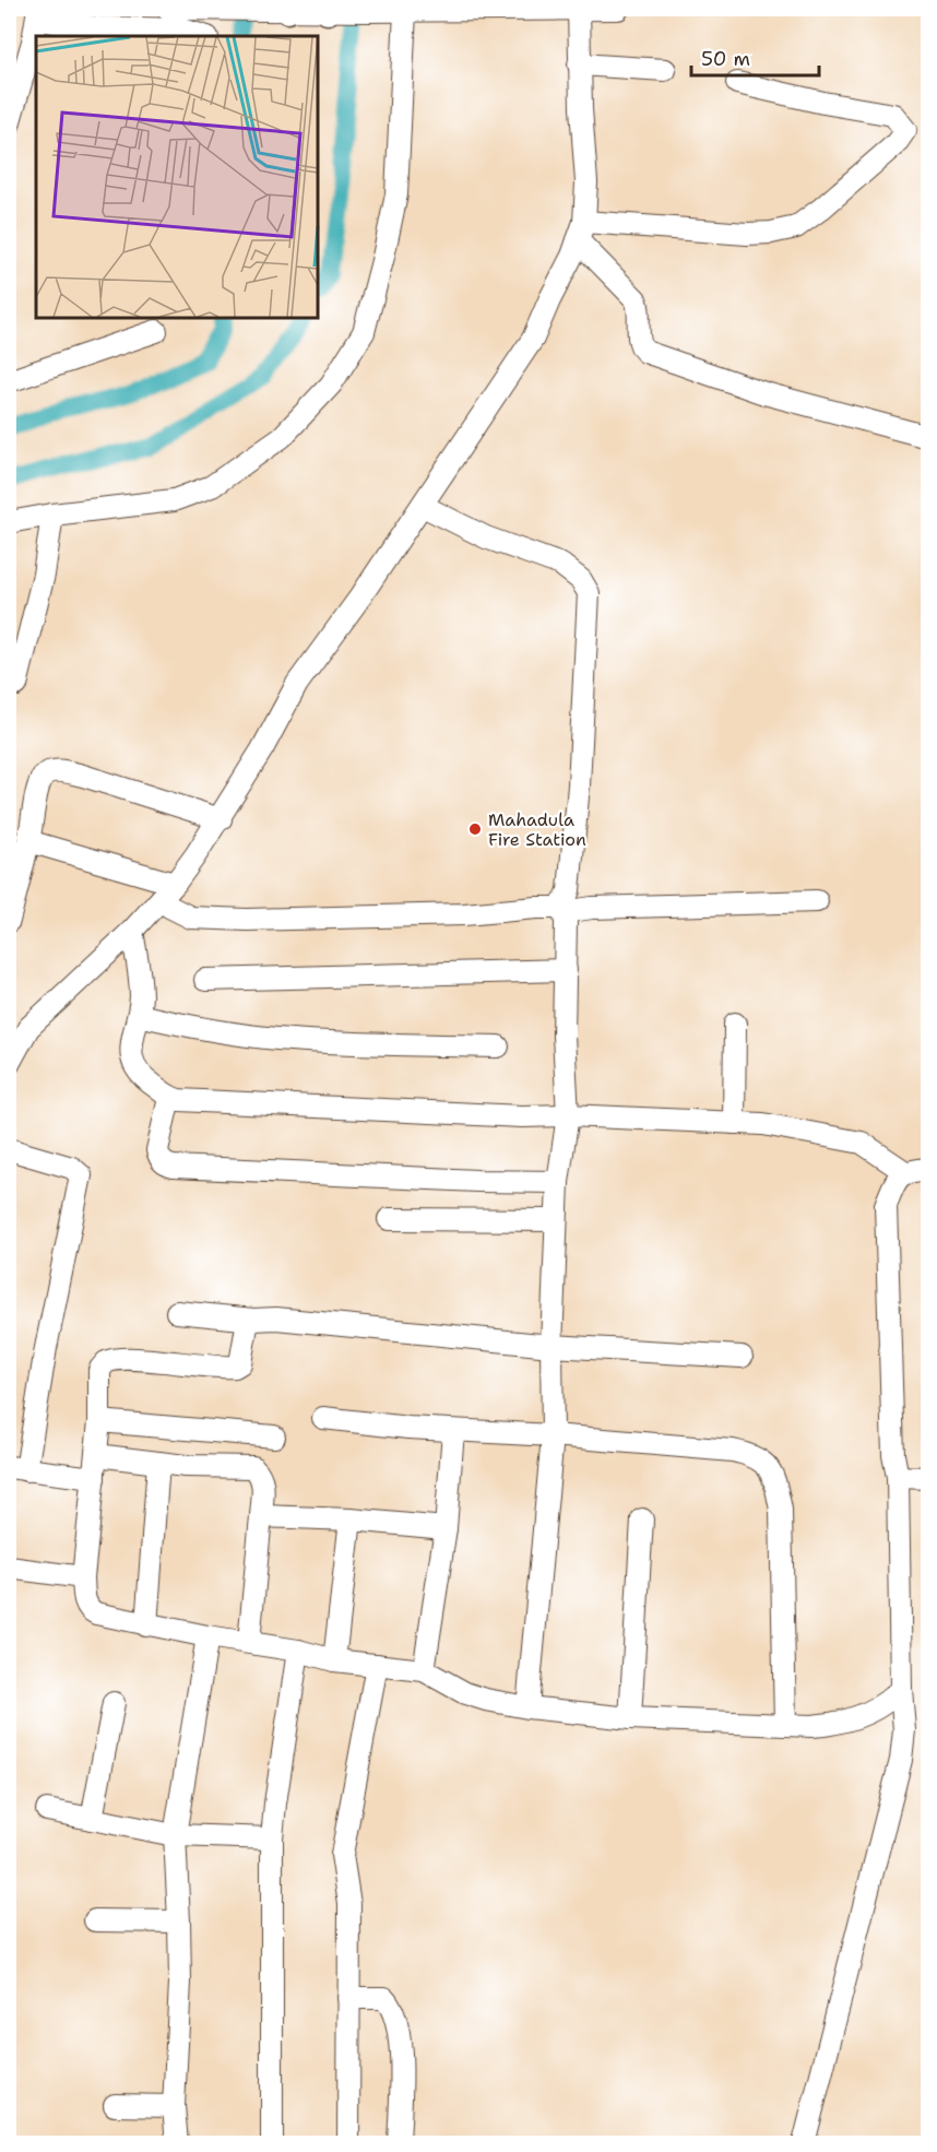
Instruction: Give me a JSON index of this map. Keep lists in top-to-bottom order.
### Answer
{
  "places": ["Mahadula Fire Station"],
  "scale_bar": "50 m"
}
